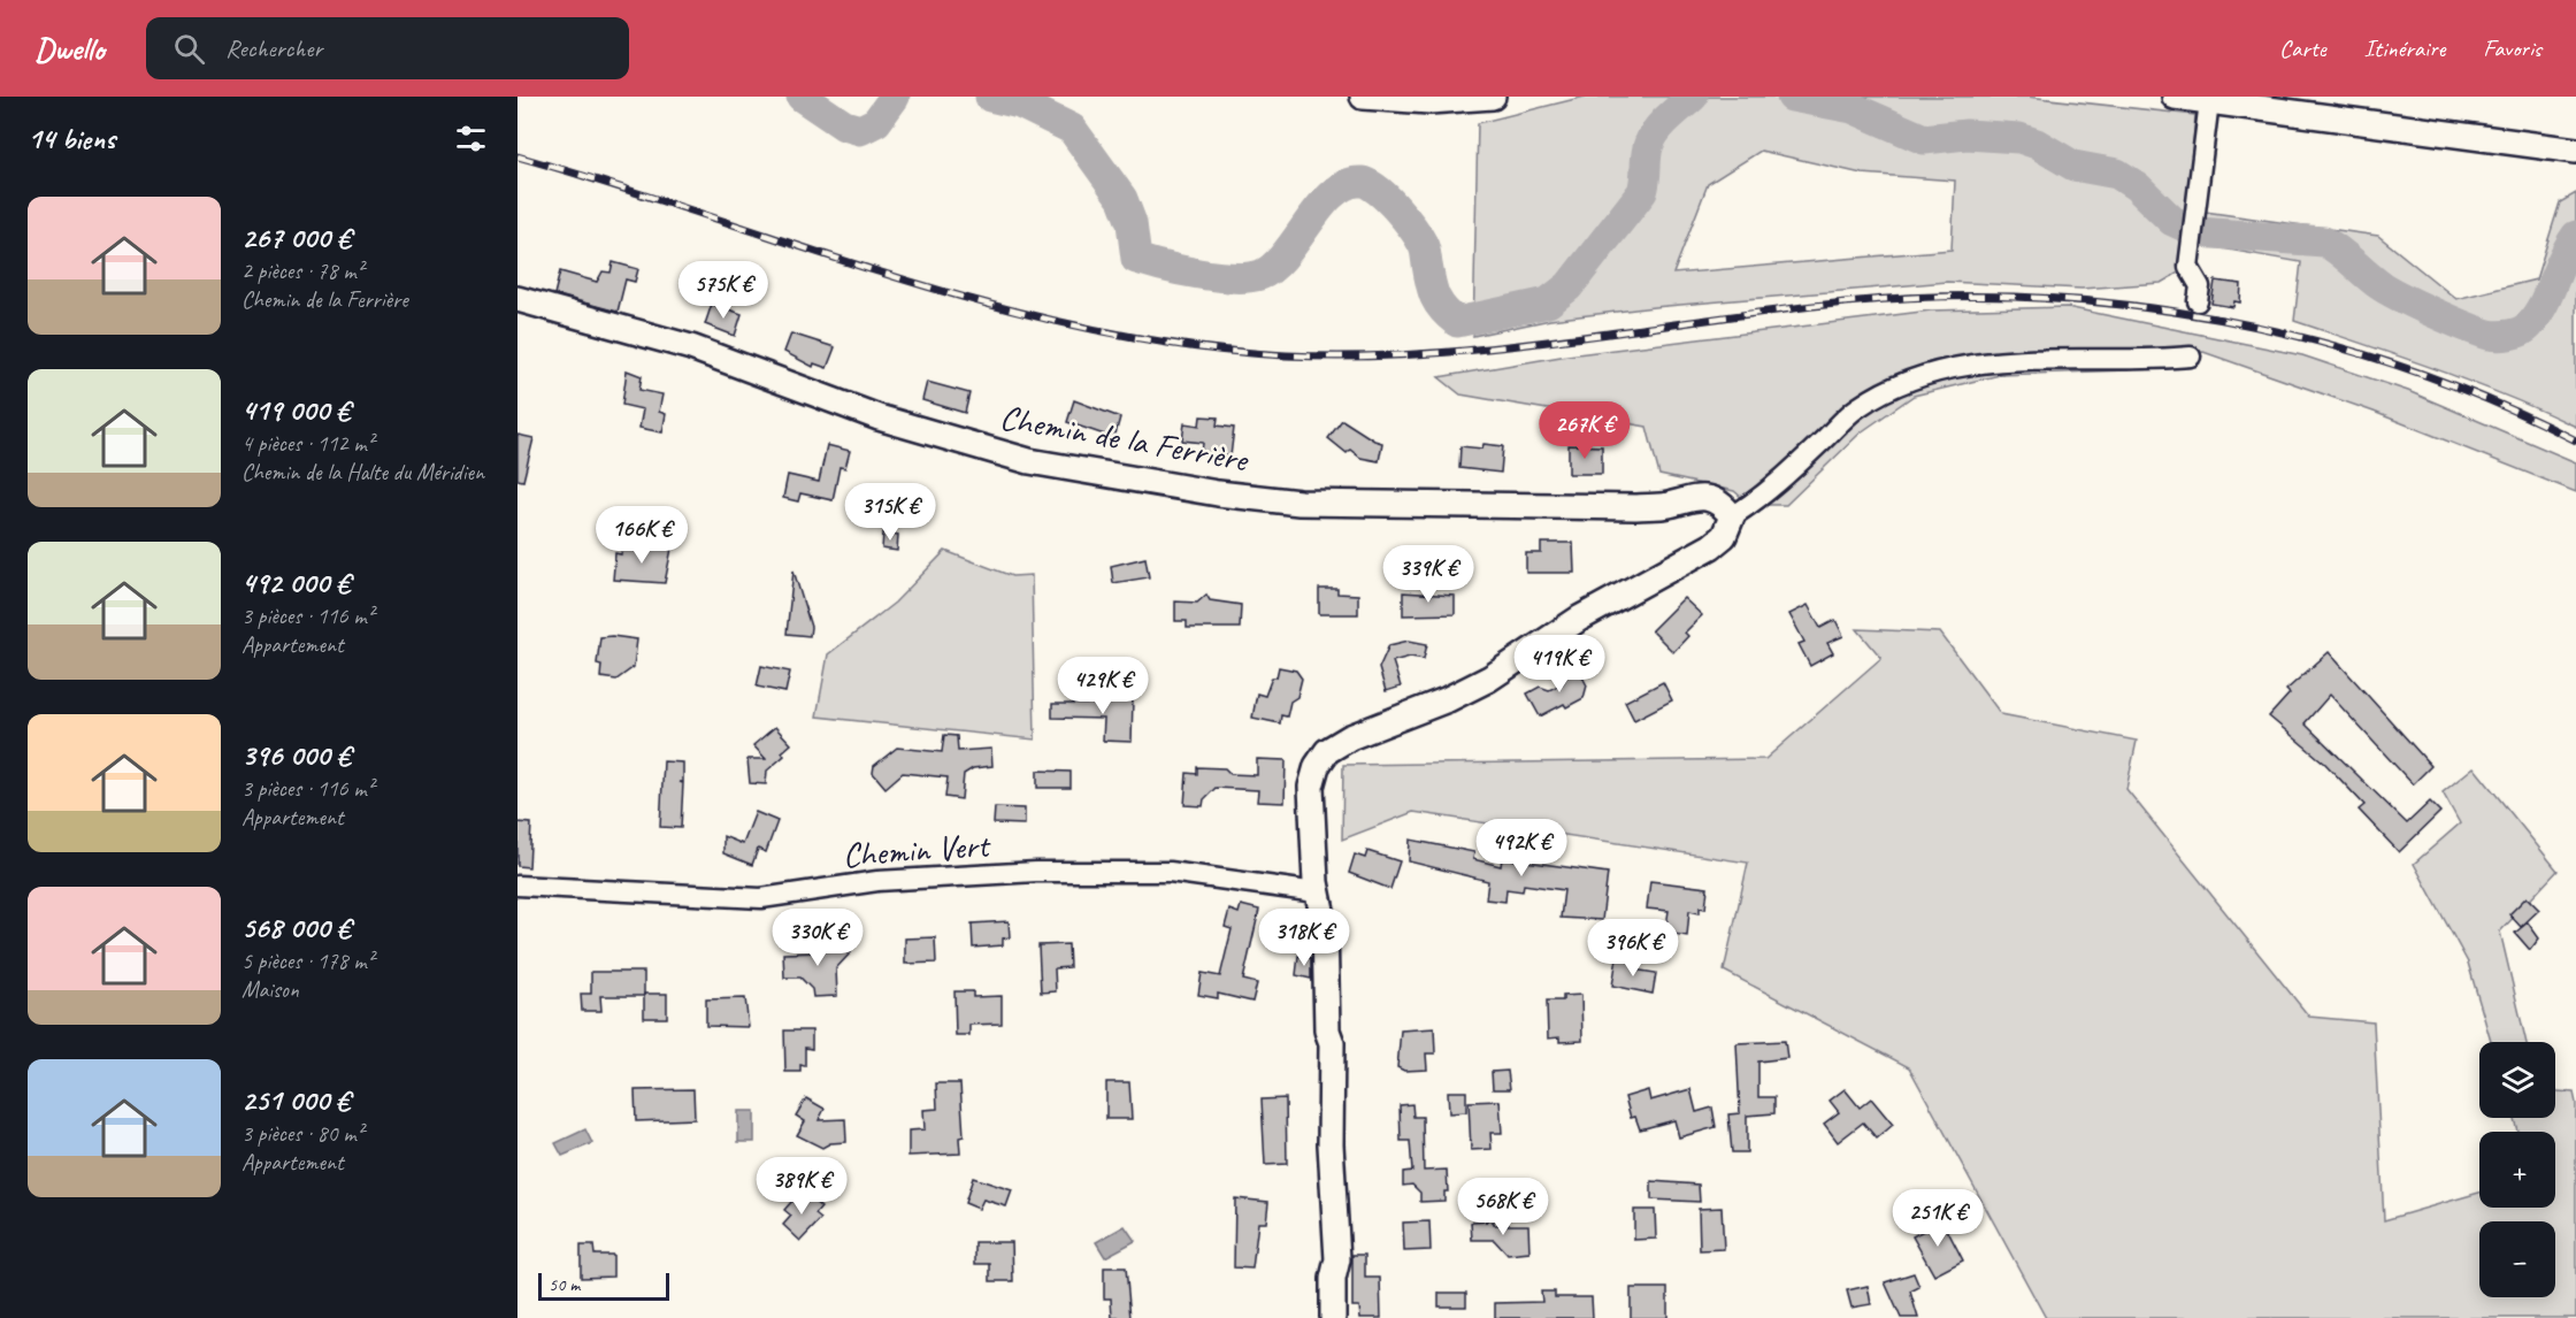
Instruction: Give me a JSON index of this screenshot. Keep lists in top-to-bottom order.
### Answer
{
  "streets": {
    "street": ["Chemin de la Ferrière", "Chemin Vert"]
  },
  "scale_bar": "50 m",
  "page": {
    "header": "Dwello",
    "search": "Rechercher",
    "nav": ["Carte", "Itinéraire", "Favoris"],
    "heading": "14 biens",
    "list": [
      {
        "name": "267 000 €",
        "note": "2 pièces · 78 m² · Chemin de la Ferrière"
      },
      {
        "name": "419 000 €",
        "note": "4 pièces · 112 m² · Chemin de la Halte du Méridien"
      },
      {
        "name": "492 000 €",
        "note": "3 pièces · 116 m² · Appartement"
      },
      {
        "name": "396 000 €",
        "note": "3 pièces · 116 m² · Appartement"
      },
      {
        "name": "568 000 €",
        "note": "5 pièces · 178 m² · Maison"
      },
      {
        "name": "251 000 €",
        "note": "3 pièces · 80 m² · Appartement"
      }
    ],
    "price": [
      "575K €",
      "267K €",
      "315K €",
      "166K €",
      "339K €",
      "419K €",
      "429K €",
      "492K €",
      "330K €",
      "318K €",
      "396K €",
      "389K €",
      "568K €",
      "251K €"
    ],
    "map_buttons": ["+", "−"],
    "scale": "50 m"
  }
}
